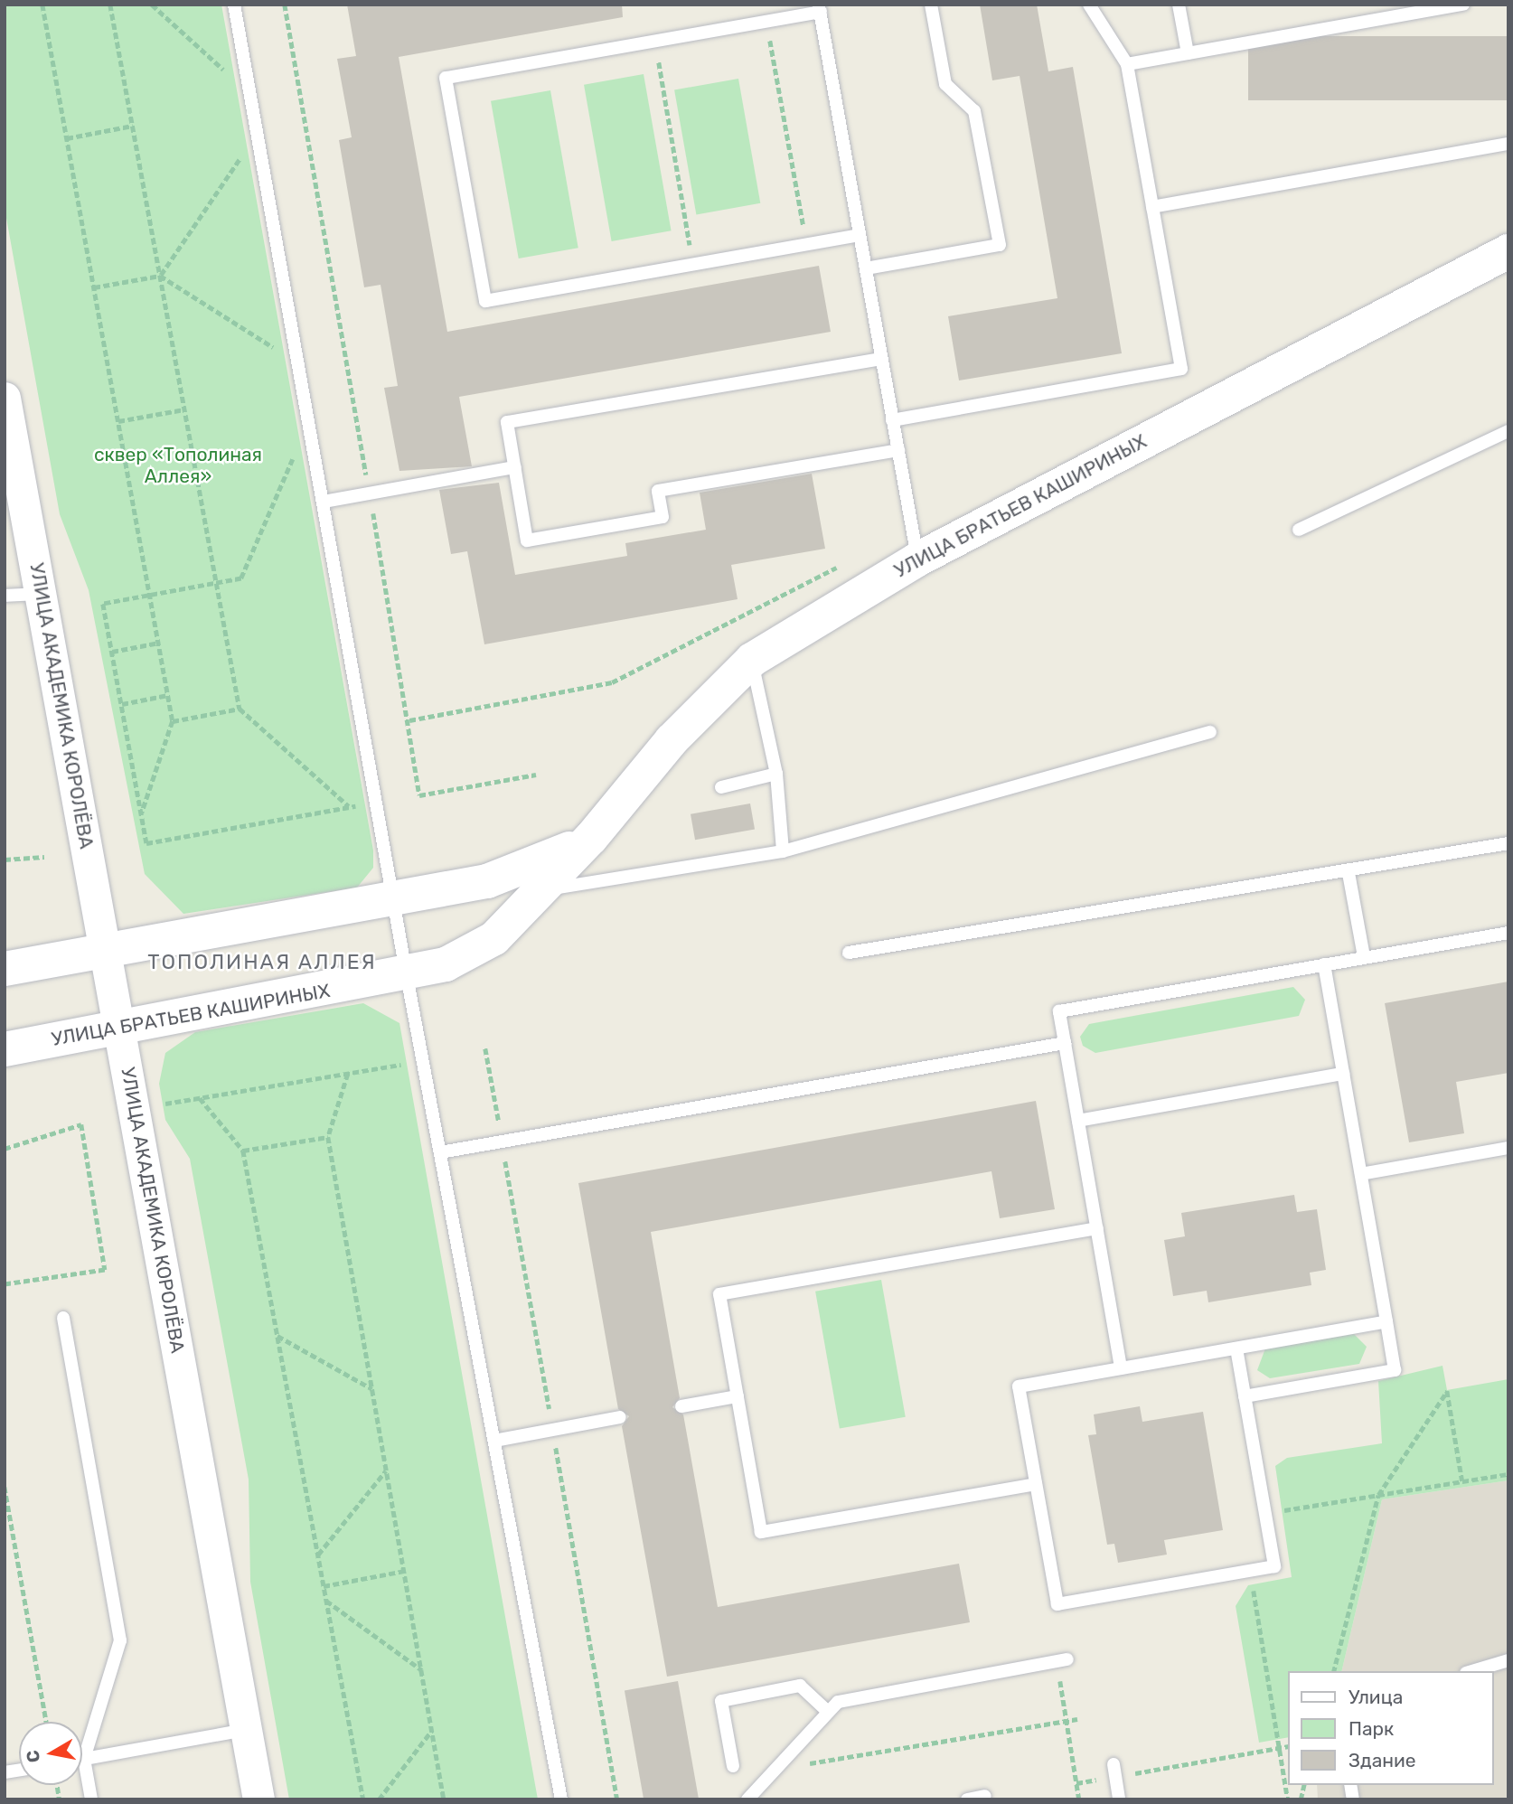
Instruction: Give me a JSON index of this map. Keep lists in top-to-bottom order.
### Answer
{
  "streets": {
    "main road": ["УЛИЦА БРАТЬЕВ КАШИРИНЫХ"],
    "street": ["УЛИЦА АКАДЕМИКА КОРОЛЁВА"]
  },
  "crossings": [
    ["УЛИЦА БРАТЬЕВ КАШИРИНЫХ", "УЛИЦА АКАДЕМИКА КОРОЛЁВА"]
  ],
  "districts": ["ТОПОЛИНАЯ АЛЛЕЯ"],
  "parks": ["сквер «Тополиная Аллея»"],
  "legend": ["Улица", "Парк", "Здание"],
  "north": "left"
}
